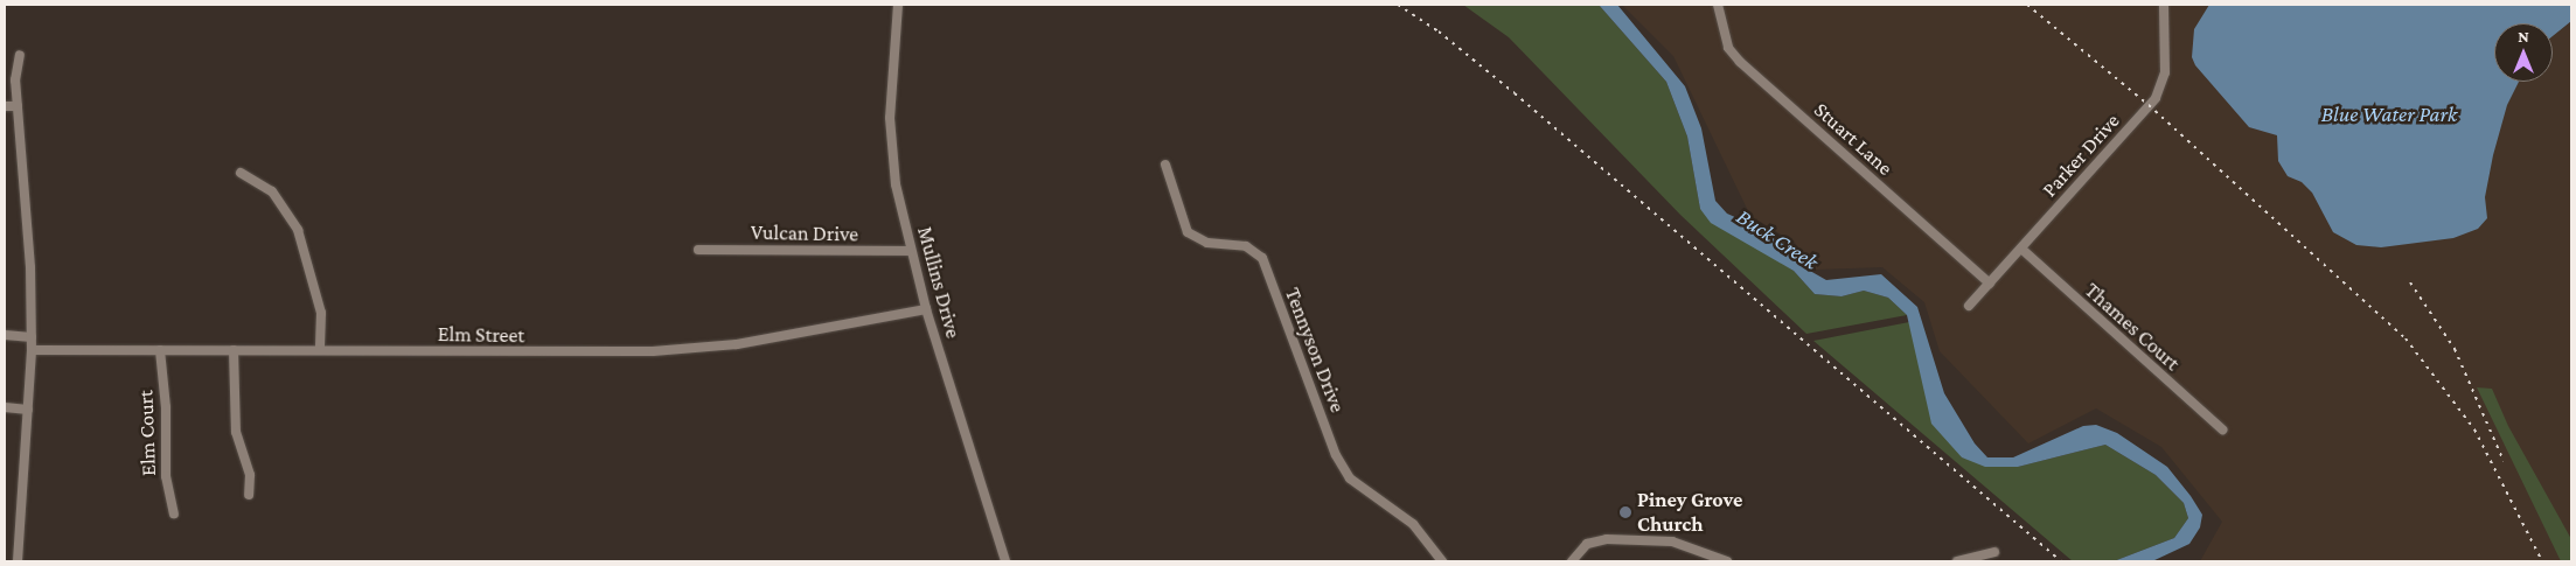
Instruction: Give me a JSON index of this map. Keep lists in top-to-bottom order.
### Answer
{
  "streets": {
    "street": [
      "Stuart Lane",
      "Parker Drive",
      "Vulcan Drive",
      "Mullins Drive",
      "Thames Court",
      "Elm Street",
      "Tennyson Drive",
      "Elm Court"
    ]
  },
  "crossings": [
    ["Stuart Lane", "Parker Drive"],
    ["Parker Drive", "Thames Court"],
    ["Vulcan Drive", "Mullins Drive"],
    ["Mullins Drive", "Elm Street"],
    ["Elm Street", "Elm Court"]
  ],
  "water": ["Blue Water Park", "Buck Creek"],
  "places": ["Piney Grove Church"],
  "north": "top"
}
